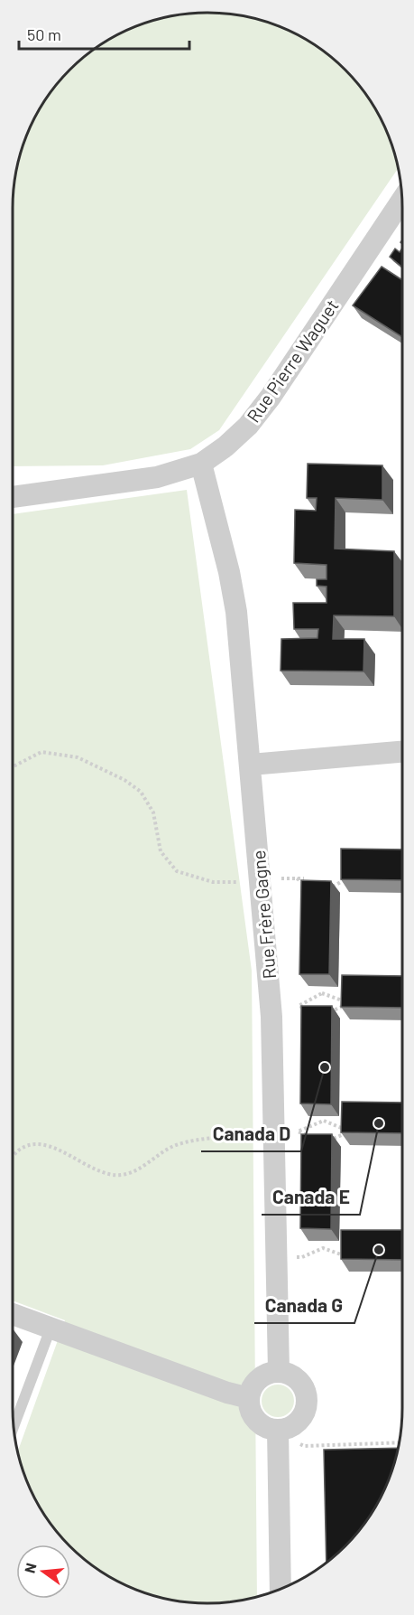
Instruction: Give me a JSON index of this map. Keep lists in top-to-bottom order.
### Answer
{
  "streets": {
    "street": ["Rue Pierre Waguet", "Rue Frère Gagne"]
  },
  "crossings": [
    ["Rue Pierre Waguet", "Rue Frère Gagne"]
  ],
  "places": ["Canada D", "Canada E", "Canada G"],
  "scale_bar": "50 m",
  "north": "left"
}
